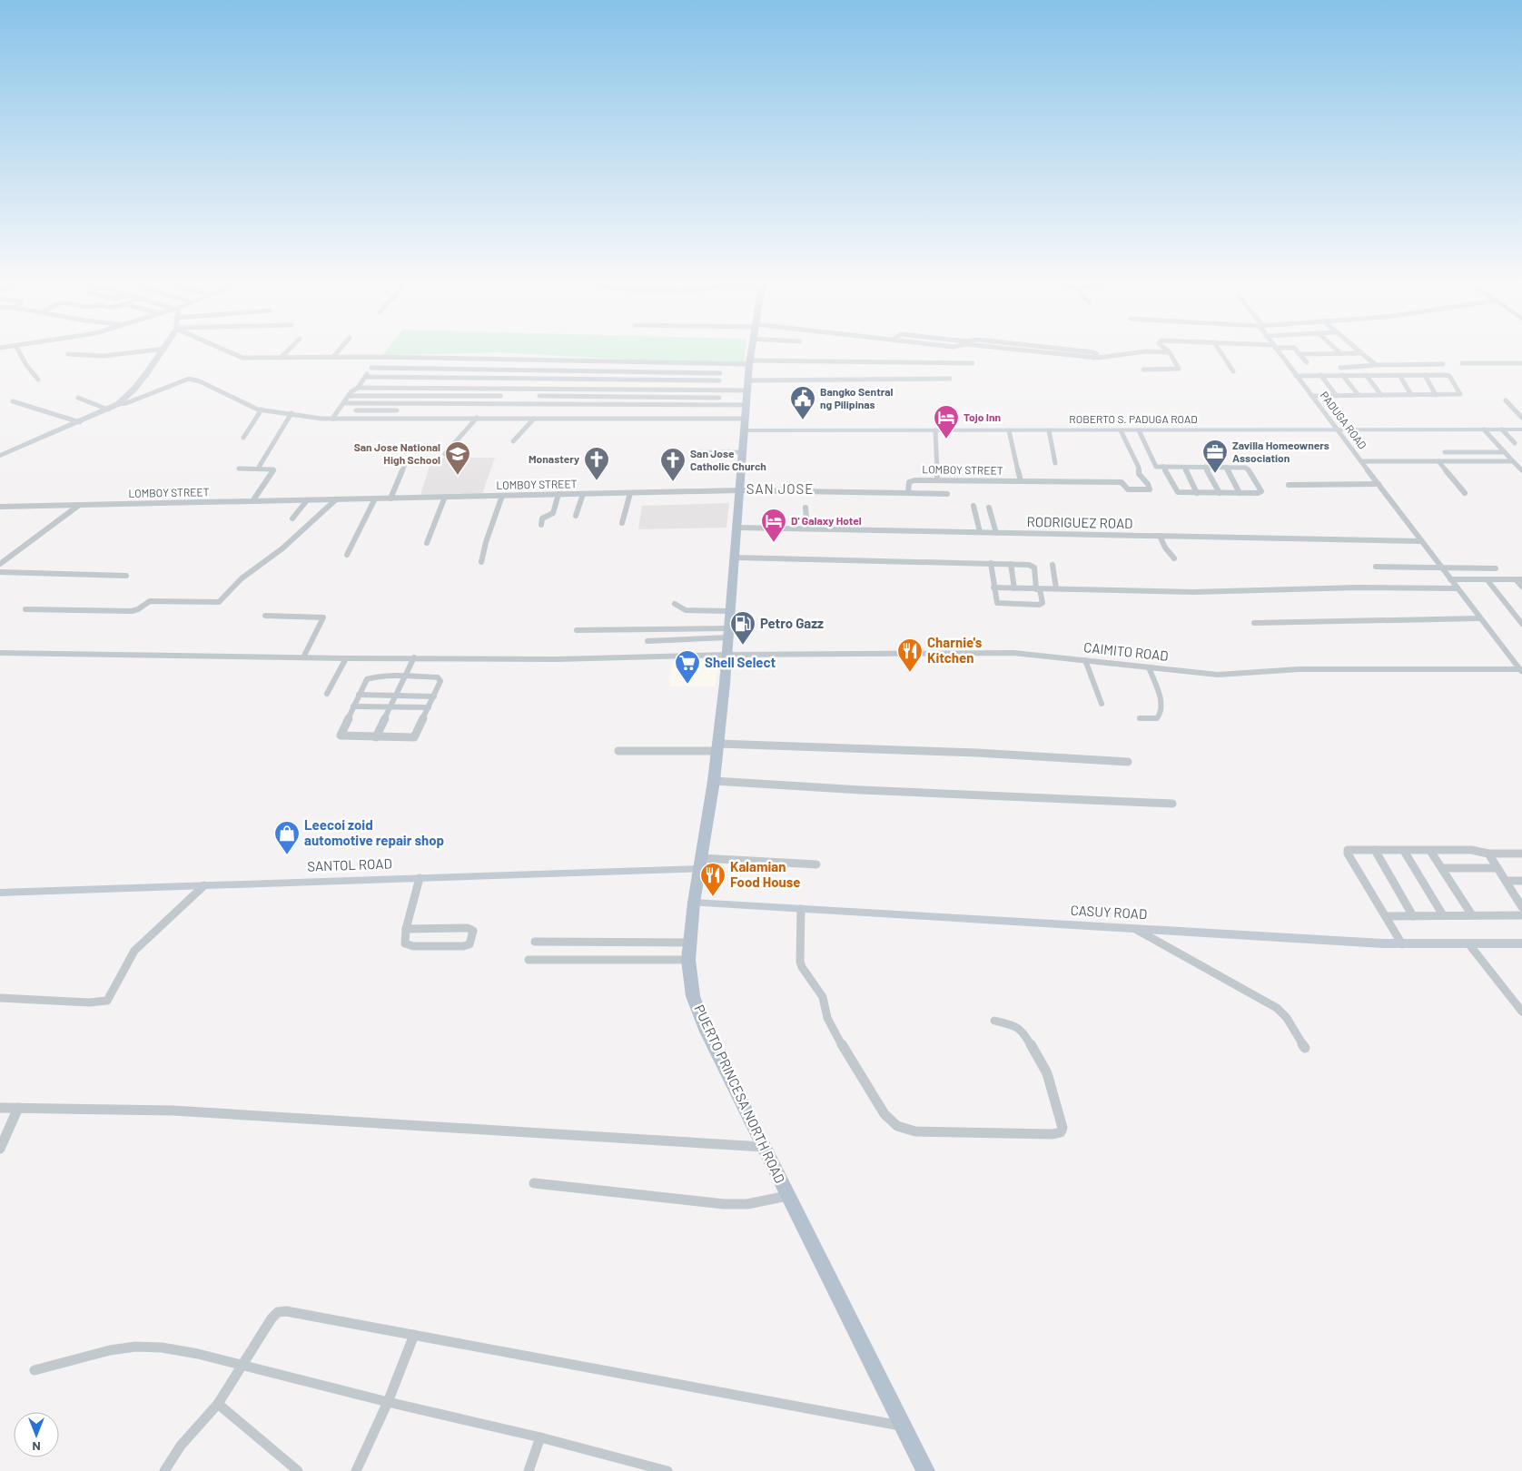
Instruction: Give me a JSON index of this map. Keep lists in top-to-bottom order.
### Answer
{
  "streets": {
    "main road": ["PUERTO PRINCESA NORTH ROAD"],
    "street": [
      "ROBERTO S. PADUGA ROAD",
      "PADUGA ROAD",
      "LOMBOY STREET",
      "RODRIGUEZ ROAD",
      "CAIMITO ROAD",
      "SANTOL ROAD",
      "CASUY ROAD"
    ]
  },
  "crossings": [
    ["ROBERTO S. PADUGA ROAD", "PADUGA ROAD"],
    ["ROBERTO S. PADUGA ROAD", "LOMBOY STREET"],
    ["ROBERTO S. PADUGA ROAD", "PUERTO PRINCESA NORTH ROAD"],
    ["PADUGA ROAD", "RODRIGUEZ ROAD"],
    ["PADUGA ROAD", "CAIMITO ROAD"],
    ["LOMBOY STREET", "PUERTO PRINCESA NORTH ROAD"],
    ["RODRIGUEZ ROAD", "PUERTO PRINCESA NORTH ROAD"],
    ["CAIMITO ROAD", "PUERTO PRINCESA NORTH ROAD"],
    ["SANTOL ROAD", "PUERTO PRINCESA NORTH ROAD"],
    ["CASUY ROAD", "PUERTO PRINCESA NORTH ROAD"]
  ],
  "districts": ["SAN JOSE"],
  "places": {
    "public building": ["Bangko Sentral ng Pilipinas"],
    "hotel": ["Tojo Inn", "D' Galaxy Hotel"],
    "office": ["Zavilla Homeowners Association"],
    "school or university": ["San Jose National High School"],
    "church": ["Monastery", "San Jose Catholic Church"],
    "fuel station": ["Petro Gazz"],
    "restaurant": ["Charnie's Kitchen", "Kalamian Food House"],
    "supermarket": ["Shell Select"],
    "shop": ["Leecoi zoid automotive repair shop"]
  },
  "north": "bottom"
}
